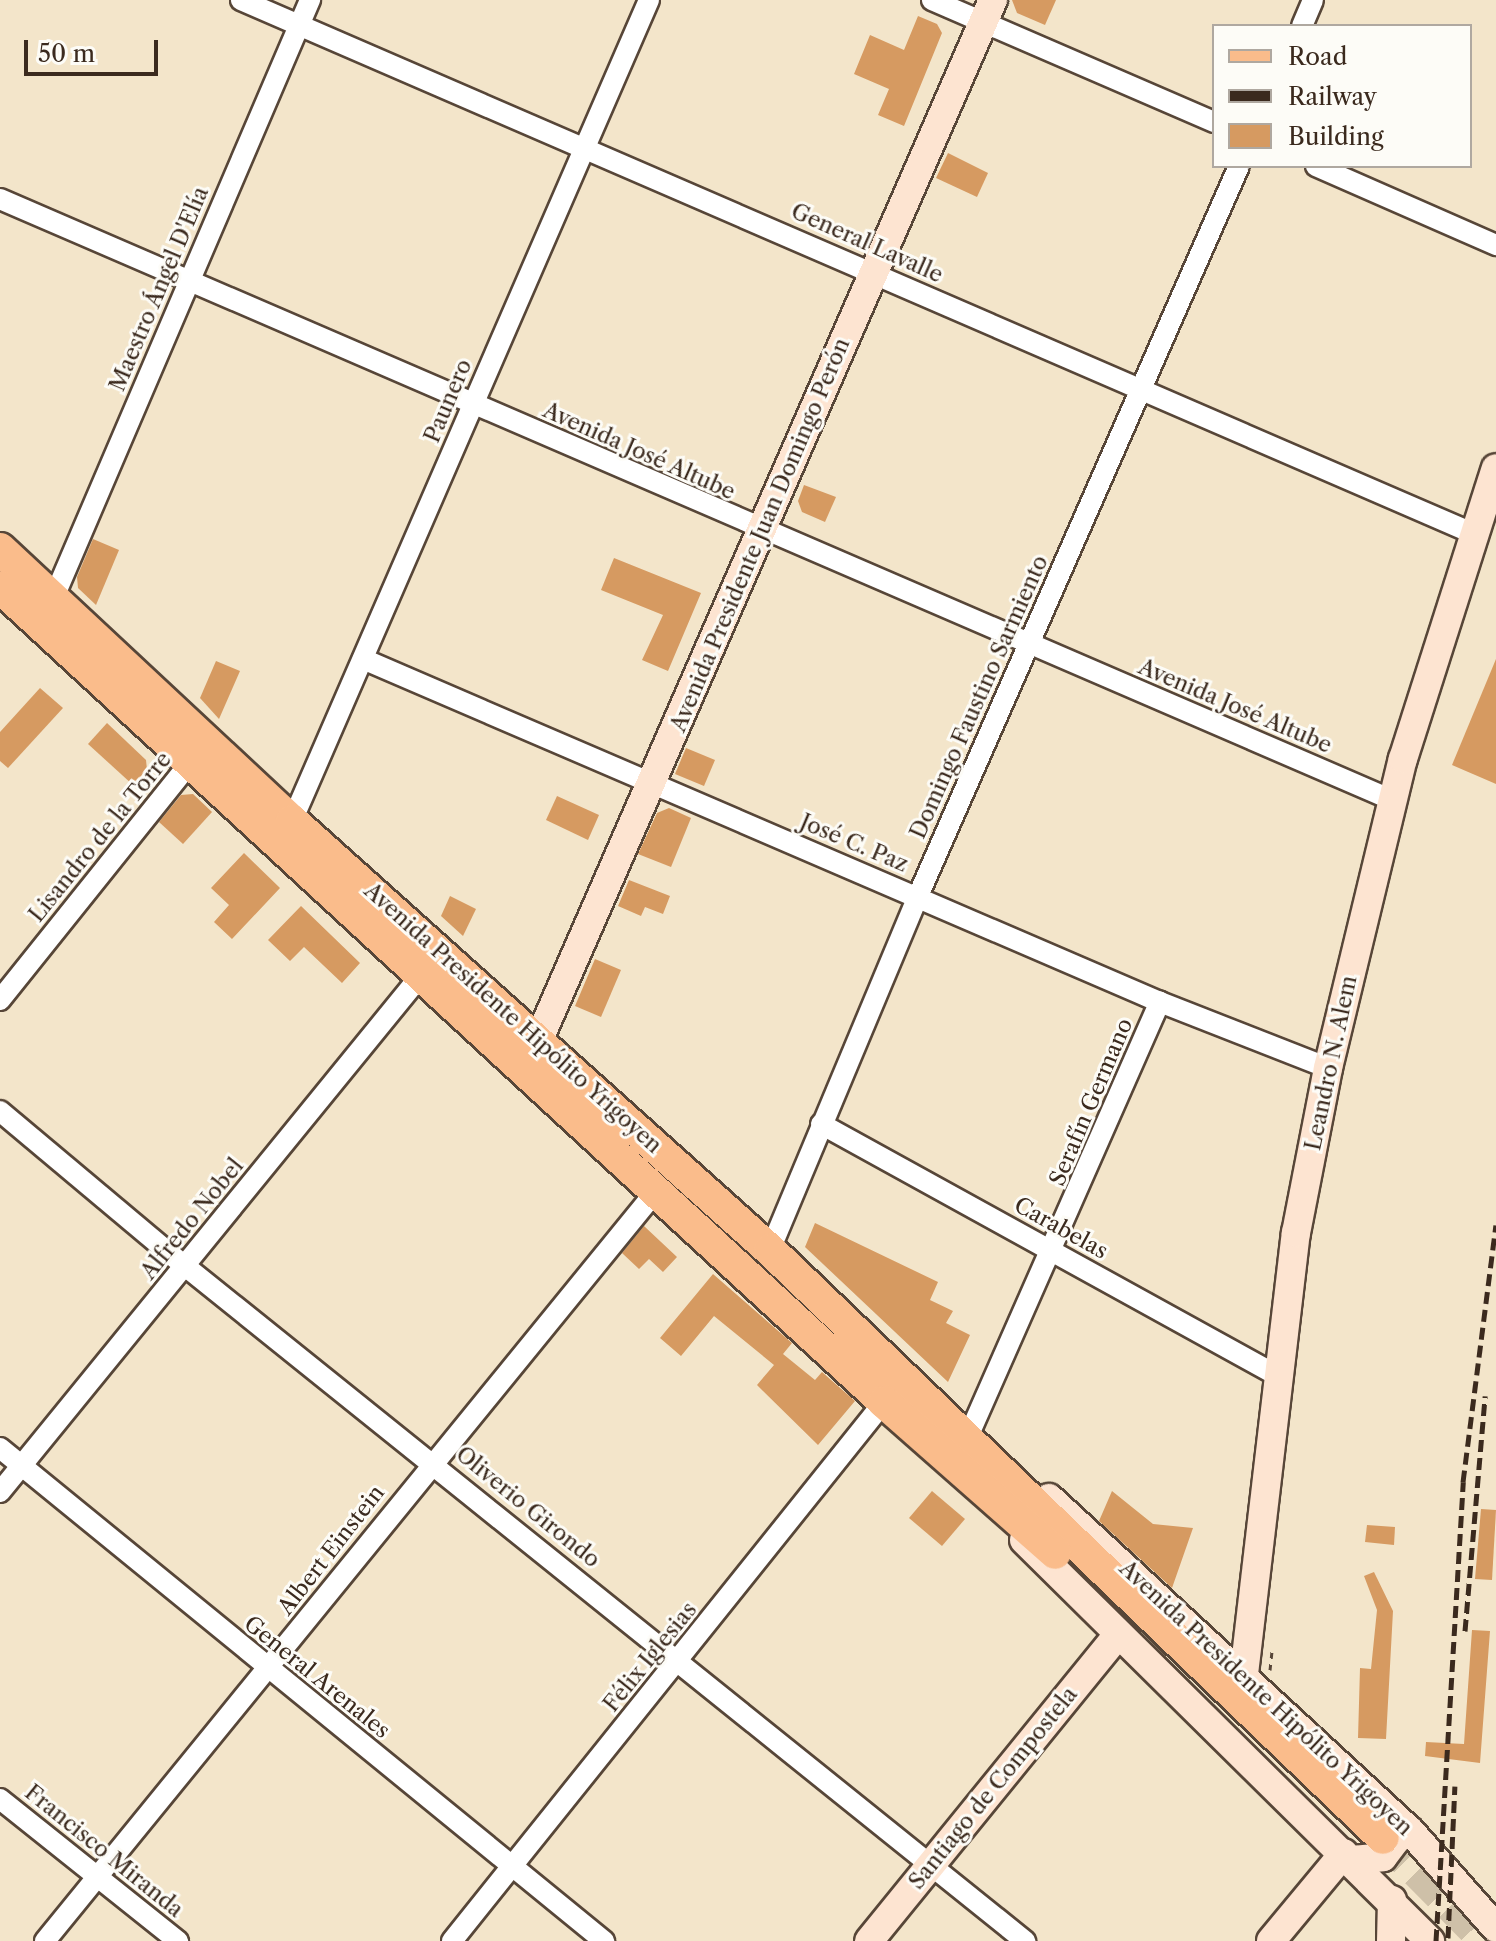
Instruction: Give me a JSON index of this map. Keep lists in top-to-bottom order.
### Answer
{
  "streets": {
    "main road": ["Avenida Presidente Hipólito Yrigoyen"],
    "street": [
      "General Lavalle",
      "Maestro Ángel D'Elía",
      "Paunero",
      "Avenida José Altube",
      "Avenida Presidente Juan Domingo Perón",
      "Domingo Faustino Sarmiento",
      "Lisandro de la Torre",
      "José C. Paz",
      "Leandro N. Alem",
      "Serafín Germano",
      "Alfredo Nobel",
      "Carabelas",
      "Oliverio Girondo",
      "Albert Einstein",
      "Félix Iglesias",
      "General Arenales",
      "Santiago de Compostela",
      "Francisco Miranda"
    ]
  },
  "crossings": [
    ["General Lavalle", "Maestro Ángel D'Elía"],
    ["General Lavalle", "Paunero"],
    ["General Lavalle", "Avenida Presidente Juan Domingo Perón"],
    ["General Lavalle", "Domingo Faustino Sarmiento"],
    ["General Lavalle", "Leandro N. Alem"],
    ["Maestro Ángel D'Elía", "Avenida José Altube"],
    ["Maestro Ángel D'Elía", "Avenida Presidente Hipólito Yrigoyen"],
    ["Paunero", "Avenida José Altube"],
    ["Paunero", "José C. Paz"],
    ["Paunero", "Avenida Presidente Hipólito Yrigoyen"],
    ["Avenida José Altube", "Avenida Presidente Juan Domingo Perón"],
    ["Avenida José Altube", "Domingo Faustino Sarmiento"],
    ["Avenida José Altube", "Leandro N. Alem"],
    ["Avenida Presidente Juan Domingo Perón", "José C. Paz"],
    ["Avenida Presidente Juan Domingo Perón", "Avenida Presidente Hipólito Yrigoyen"],
    ["Domingo Faustino Sarmiento", "José C. Paz"],
    ["Domingo Faustino Sarmiento", "Avenida Presidente Hipólito Yrigoyen"],
    ["Domingo Faustino Sarmiento", "Carabelas"],
    ["Lisandro de la Torre", "Avenida Presidente Hipólito Yrigoyen"],
    ["José C. Paz", "Leandro N. Alem"],
    ["José C. Paz", "Serafín Germano"],
    ["Avenida Presidente Hipólito Yrigoyen", "Leandro N. Alem"],
    ["Avenida Presidente Hipólito Yrigoyen", "Serafín Germano"],
    ["Avenida Presidente Hipólito Yrigoyen", "Alfredo Nobel"],
    ["Avenida Presidente Hipólito Yrigoyen", "Albert Einstein"],
    ["Avenida Presidente Hipólito Yrigoyen", "Félix Iglesias"],
    ["Avenida Presidente Hipólito Yrigoyen", "Santiago de Compostela"],
    ["Leandro N. Alem", "Carabelas"],
    ["Serafín Germano", "Carabelas"],
    ["Alfredo Nobel", "Oliverio Girondo"],
    ["Alfredo Nobel", "General Arenales"],
    ["Oliverio Girondo", "Albert Einstein"],
    ["Oliverio Girondo", "Félix Iglesias"],
    ["Oliverio Girondo", "Santiago de Compostela"],
    ["Albert Einstein", "General Arenales"],
    ["Albert Einstein", "Francisco Miranda"],
    ["Félix Iglesias", "General Arenales"]
  ],
  "legend": ["Road", "Railway", "Building"],
  "scale_bar": "50 m"
}
